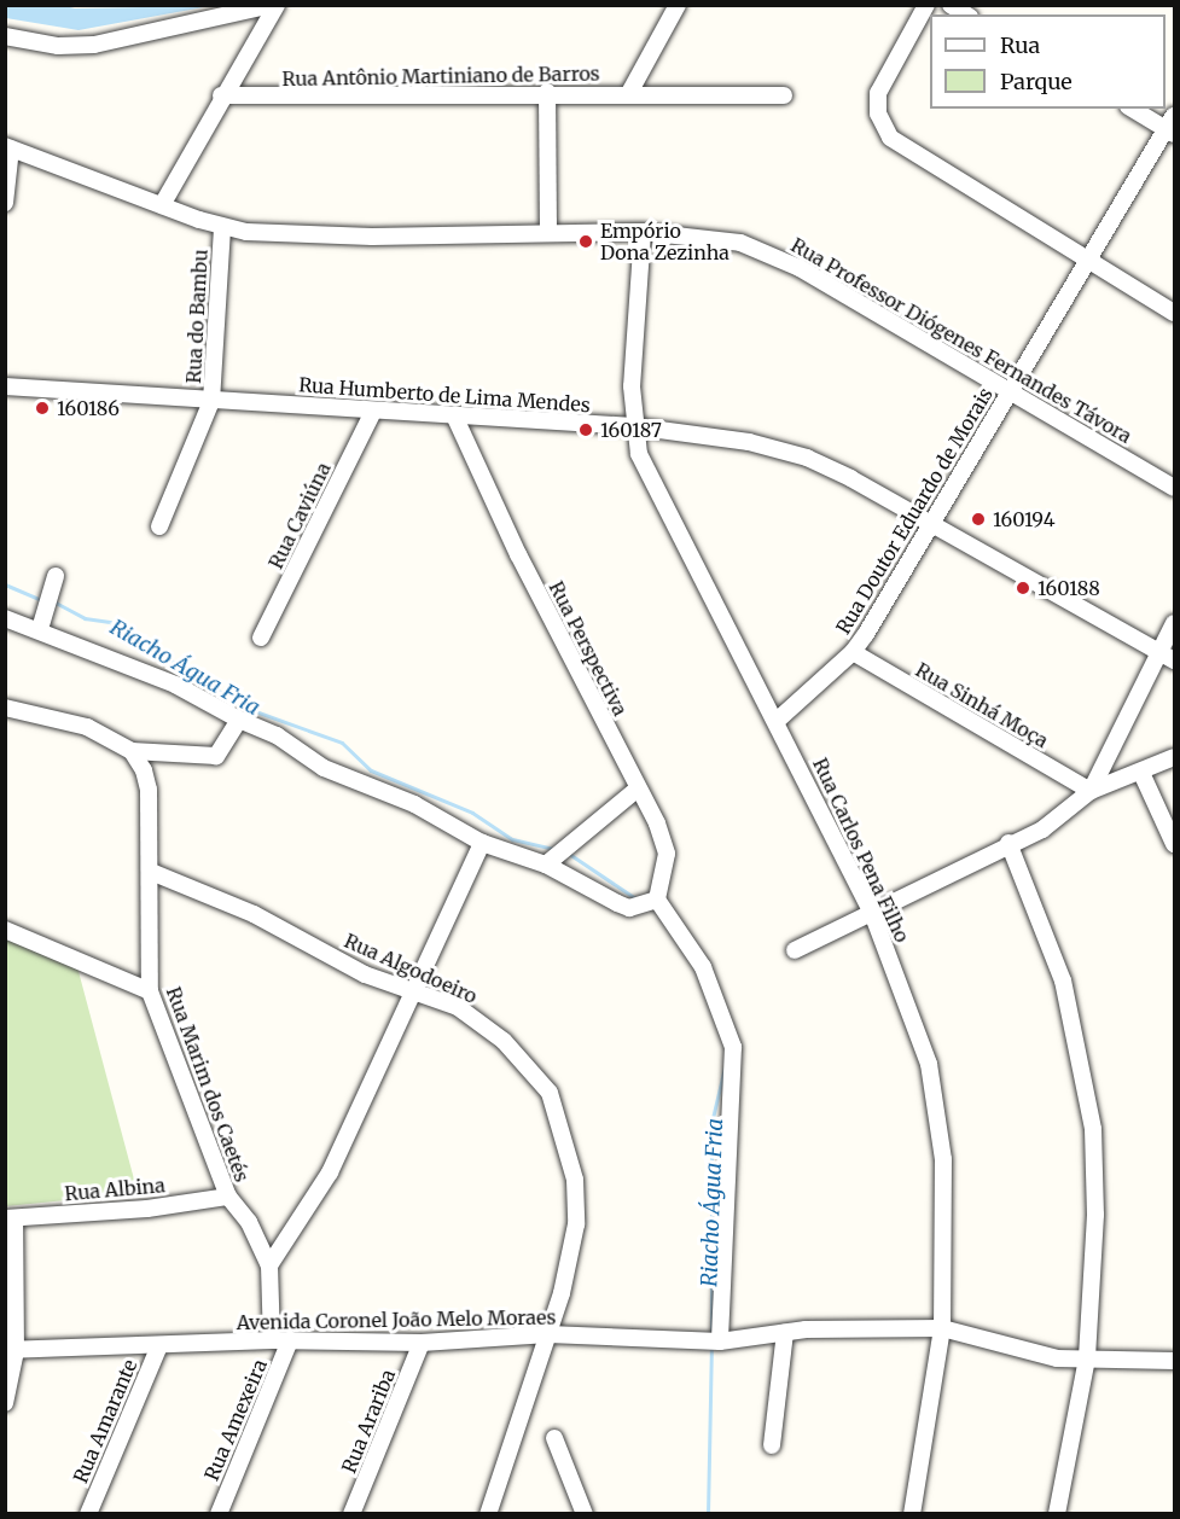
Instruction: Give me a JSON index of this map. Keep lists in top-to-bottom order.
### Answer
{
  "streets": {
    "street": [
      "Rua Antônio Martiniano de Barros",
      "Rua do Bambu",
      "Rua Professor Diógenes Fernandes Távora",
      "Rua Humberto de Lima Mendes",
      "Rua Doutor Eduardo de Morais",
      "Rua Caviúna",
      "Rua Perspectiva",
      "Rua Sinhá Moça",
      "Rua Carlos Pena Filho",
      "Rua Algodoeiro",
      "Rua Marim dos Caetés",
      "Rua Albina",
      "Avenida Coronel João Melo Moraes",
      "Rua Amexeira",
      "Rua Amarante",
      "Rua Arariba"
    ]
  },
  "crossings": [
    ["Rua do Bambu", "Rua Professor Diógenes Fernandes Távora"],
    ["Rua do Bambu", "Rua Humberto de Lima Mendes"],
    ["Rua Professor Diógenes Fernandes Távora", "Rua Doutor Eduardo de Morais"],
    ["Rua Professor Diógenes Fernandes Távora", "Rua Carlos Pena Filho"],
    ["Rua Humberto de Lima Mendes", "Rua Doutor Eduardo de Morais"],
    ["Rua Humberto de Lima Mendes", "Rua Caviúna"],
    ["Rua Humberto de Lima Mendes", "Rua Perspectiva"],
    ["Rua Humberto de Lima Mendes", "Rua Carlos Pena Filho"],
    ["Rua Doutor Eduardo de Morais", "Rua Sinhá Moça"],
    ["Rua Doutor Eduardo de Morais", "Rua Carlos Pena Filho"],
    ["Rua Carlos Pena Filho", "Avenida Coronel João Melo Moraes"],
    ["Rua Algodoeiro", "Rua Marim dos Caetés"],
    ["Rua Algodoeiro", "Avenida Coronel João Melo Moraes"],
    ["Rua Marim dos Caetés", "Rua Albina"],
    ["Rua Marim dos Caetés", "Avenida Coronel João Melo Moraes"],
    ["Avenida Coronel João Melo Moraes", "Rua Amexeira"],
    ["Avenida Coronel João Melo Moraes", "Rua Amarante"],
    ["Avenida Coronel João Melo Moraes", "Rua Arariba"]
  ],
  "water": ["Riacho Água Fria"],
  "places": [
    "Empório Dona Zezinha",
    "160186",
    "160187",
    "160194",
    "160188"
  ],
  "legend": ["Rua", "Parque"]
}
